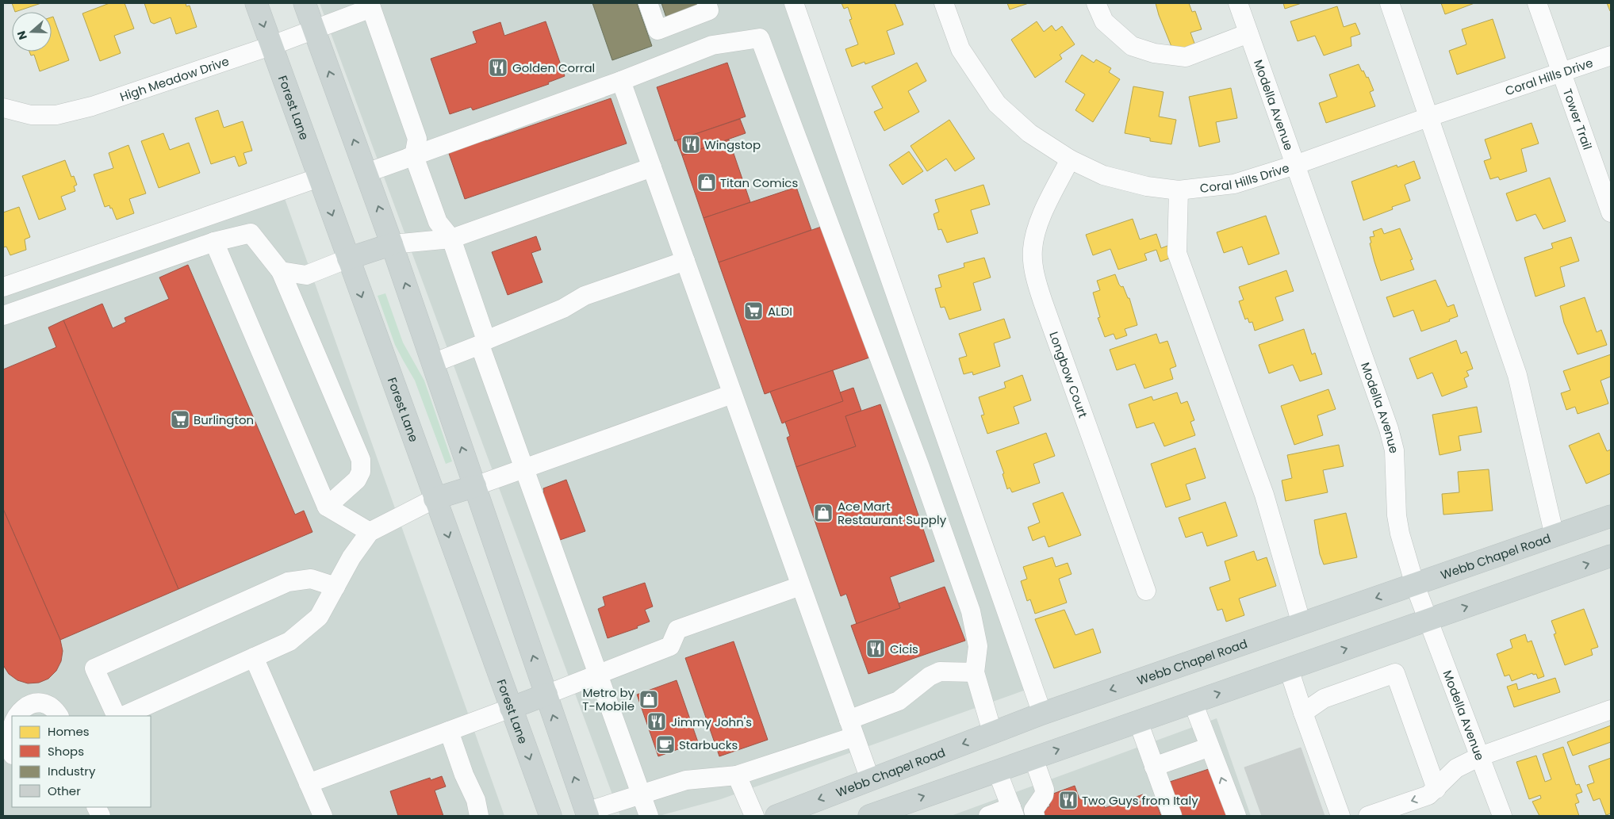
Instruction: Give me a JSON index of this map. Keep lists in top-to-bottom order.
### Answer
{
  "streets": {
    "main road": ["Forest Lane", "Webb Chapel Road"],
    "street": [
      "Coral Hills Drive",
      "High Meadow Drive",
      "Modella Avenue",
      "Tower Trail",
      "Longbow Court"
    ]
  },
  "crossings": [
    ["Coral Hills Drive", "Modella Avenue"],
    ["Coral Hills Drive", "Tower Trail"],
    ["Coral Hills Drive", "Longbow Court"],
    ["High Meadow Drive", "Forest Lane"],
    ["Modella Avenue", "Webb Chapel Road"]
  ],
  "places": {
    "restaurant": [
      "Golden Corral",
      "Wingstop",
      "Cicis",
      "Jimmy John's",
      "Two Guys from Italy"
    ],
    "shop": ["Titan Comics", "Ace Mart Restaurant Supply", "Metro by T-Mobile"],
    "supermarket": ["ALDI", "Burlington"],
    "cafe": ["Starbucks"]
  },
  "legend": [
    "Homes",
    "Shops",
    "Industry",
    "Other"
  ],
  "north": "left"
}
